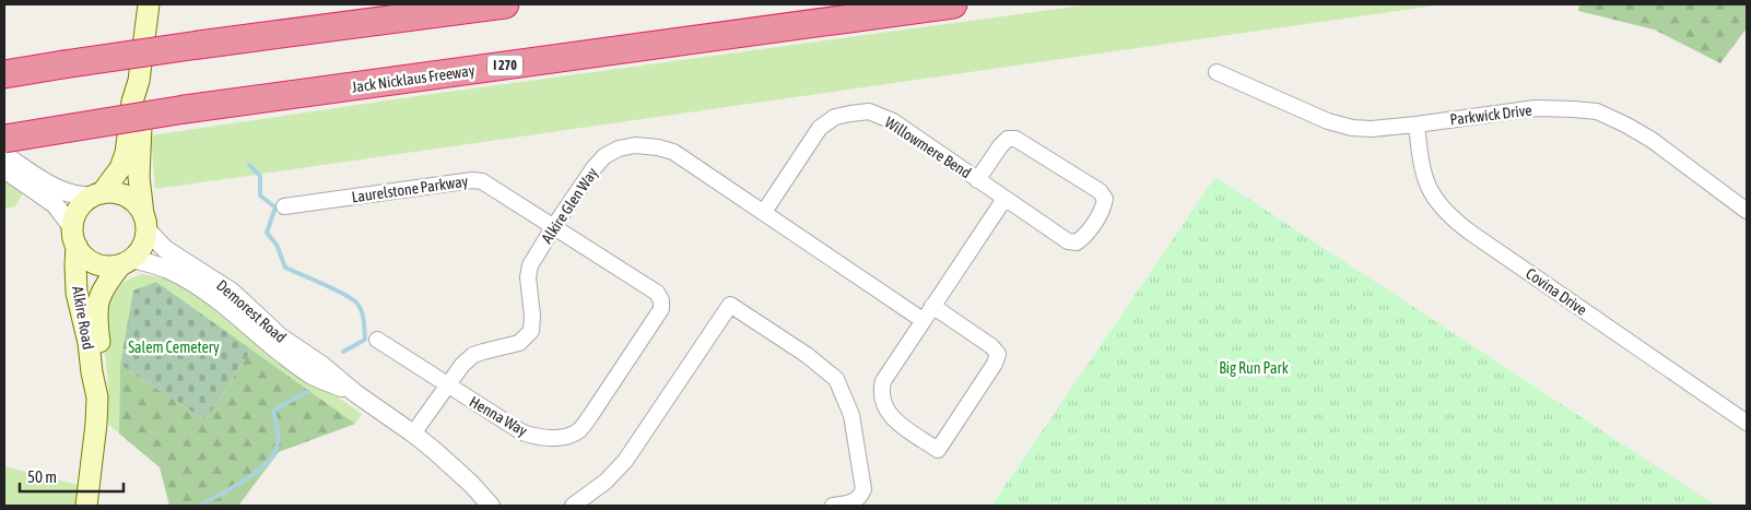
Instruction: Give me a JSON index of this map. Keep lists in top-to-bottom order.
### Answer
{
  "streets": {
    "highway": ["I 270", "Jack Nicklaus Freeway"],
    "main road": ["Alkire Road"],
    "street": [
      "Parkwick Drive",
      "Willowmere Bend",
      "Laurelstone Parkway",
      "Alkire Glen Way",
      "Covina Drive",
      "Demorest Road",
      "Henna Way"
    ]
  },
  "crossings": [
    ["Parkwick Drive", "Covina Drive"],
    ["Willowmere Bend", "Alkire Glen Way"],
    ["Laurelstone Parkway", "Alkire Glen Way"],
    ["Laurelstone Parkway", "Henna Way"],
    ["Alkire Glen Way", "Demorest Road"],
    ["Alkire Glen Way", "Henna Way"],
    ["Demorest Road", "Alkire Road"]
  ],
  "parks": ["Salem Cemetery", "Big Run Park"],
  "scale_bar": "50 m"
}
